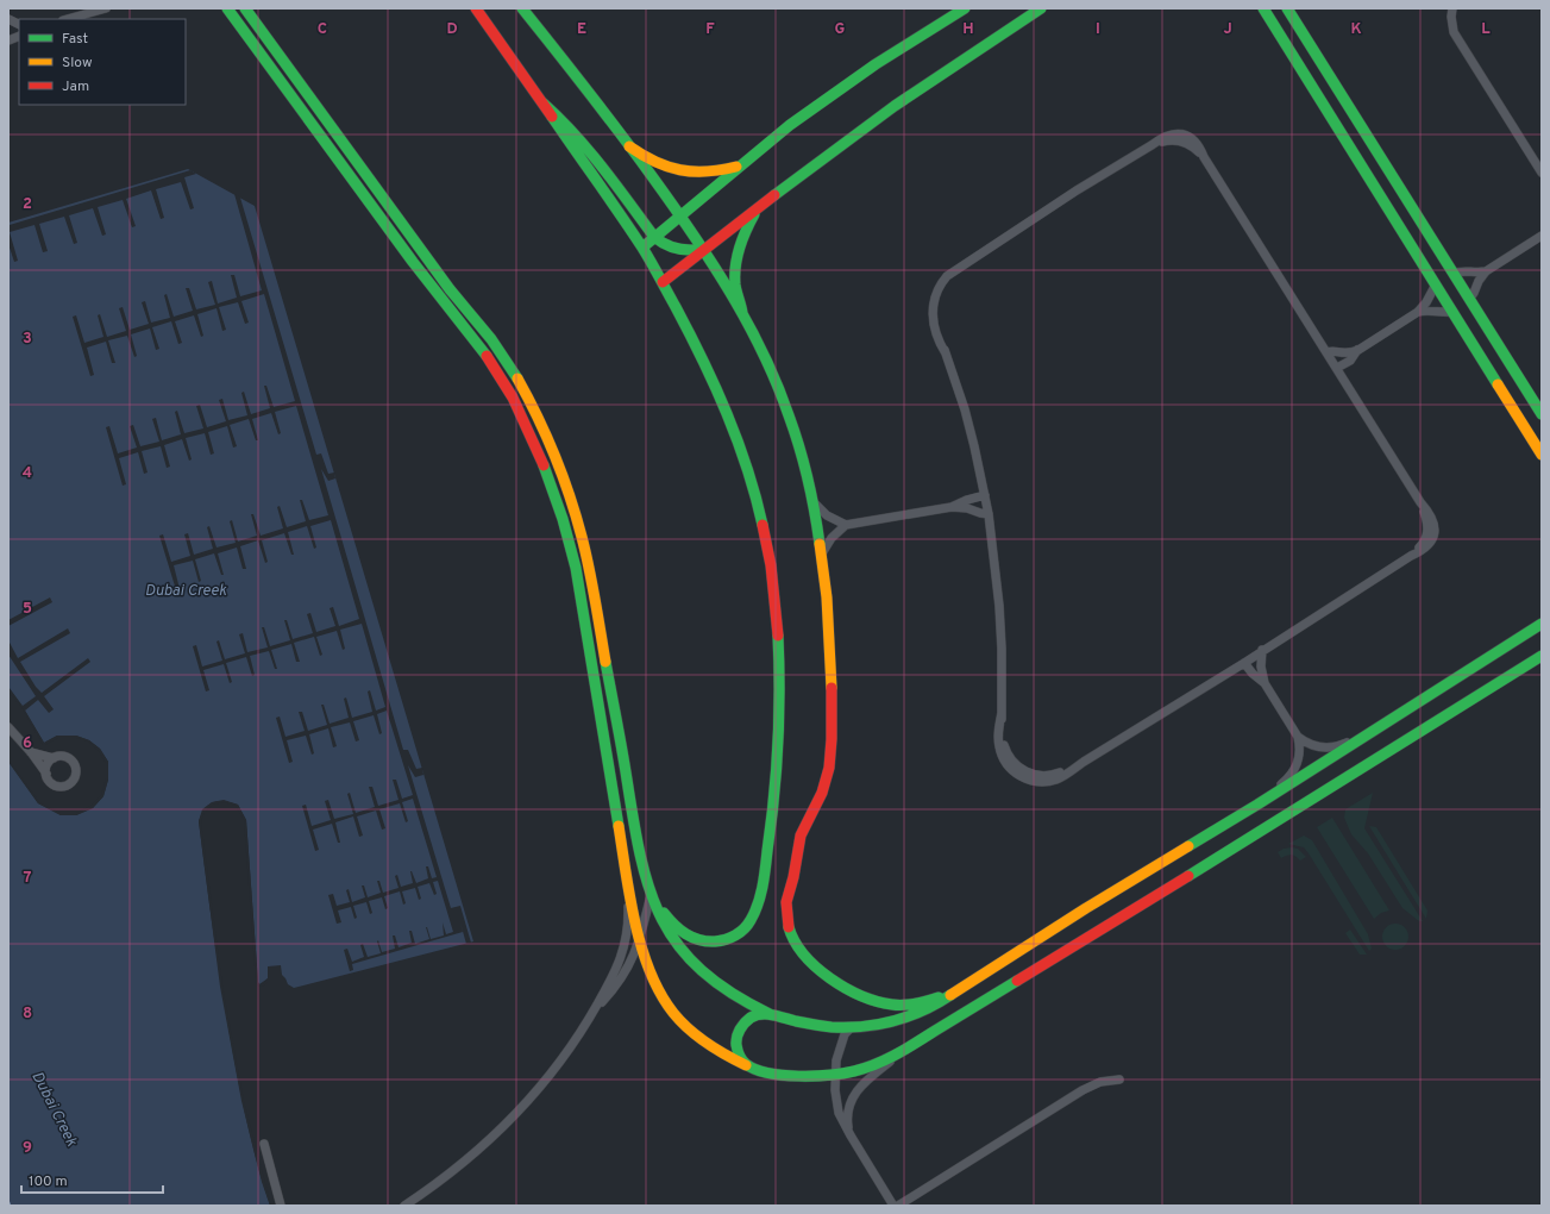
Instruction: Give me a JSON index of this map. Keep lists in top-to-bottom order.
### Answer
{
  "water": ["Dubai Creek"],
  "legend": ["Fast", "Slow", "Jam"],
  "scale_bar": "100 m",
  "grid": {
    "columns": [
      "C",
      "D",
      "E",
      "F",
      "G",
      "H",
      "I",
      "J",
      "K",
      "L"
    ],
    "rows": [
      "2",
      "3",
      "4",
      "5",
      "6",
      "7",
      "8",
      "9"
    ]
  }
}
